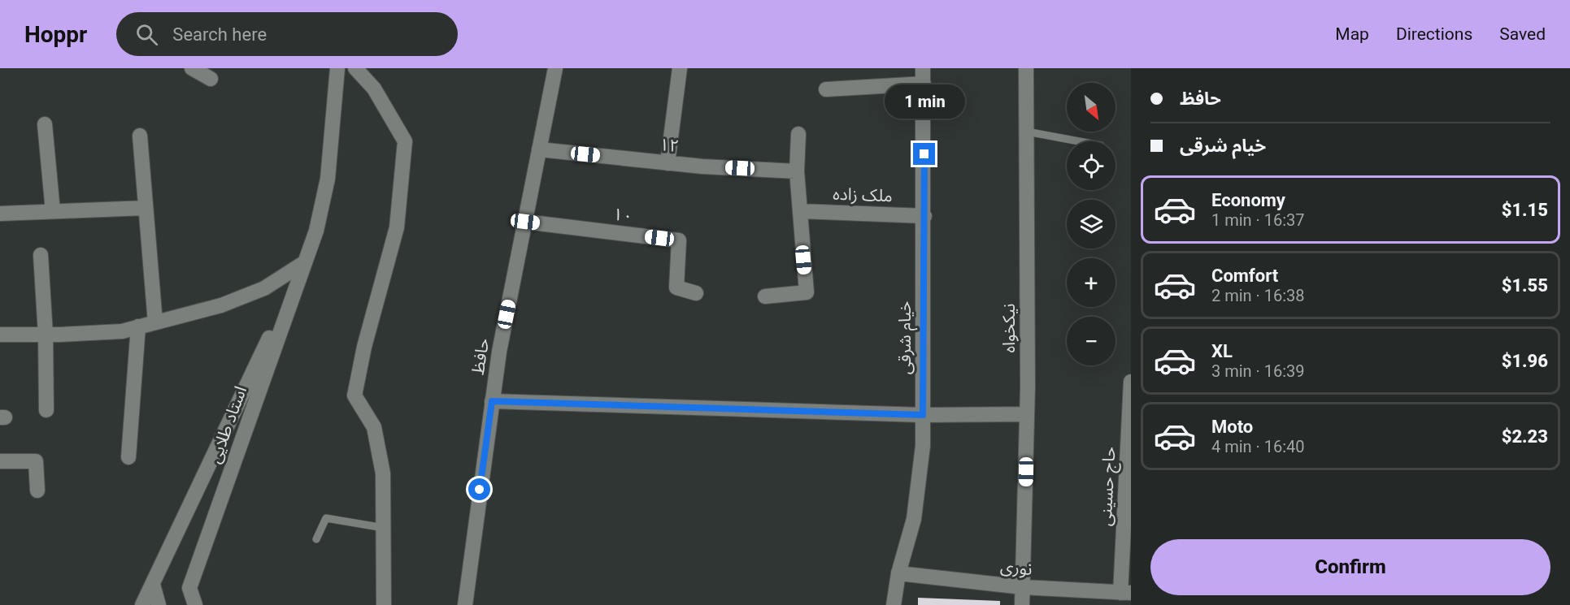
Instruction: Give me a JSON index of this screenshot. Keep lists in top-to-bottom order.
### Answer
{
  "streets": {
    "street": [
      "۱۲",
      "ملک زاده",
      "۱۰",
      "نیکخواه",
      "خیام شرقی",
      "حافظ",
      "استاد طلایی",
      "حاج حسینی",
      "نوری"
    ]
  },
  "crossings": [
    ["۱۲", "حافظ"],
    ["ملک زاده", "خیام شرقی"],
    ["۱۰", "حافظ"],
    ["نیکخواه", "نوری"],
    ["خیام شرقی", "نوری"],
    ["حاج حسینی", "نوری"]
  ],
  "north": "bottom right",
  "page": {
    "header": "Hoppr",
    "search": "Search here",
    "nav": ["Map", "Directions", "Saved"],
    "banner": ["حافظ", "خیام شرقی"],
    "map_buttons": ["+", "−"],
    "bubble": "1 min",
    "list": [
      {
        "name": "Economy",
        "note": "1 min · 16:37",
        "value": "$1.15"
      },
      {
        "name": "Comfort",
        "note": "2 min · 16:38",
        "value": "$1.55"
      },
      {
        "name": "XL",
        "note": "3 min · 16:39",
        "value": "$1.96"
      },
      {
        "name": "Moto",
        "note": "4 min · 16:40",
        "value": "$2.23"
      }
    ],
    "buttons": "Confirm"
  }
}
